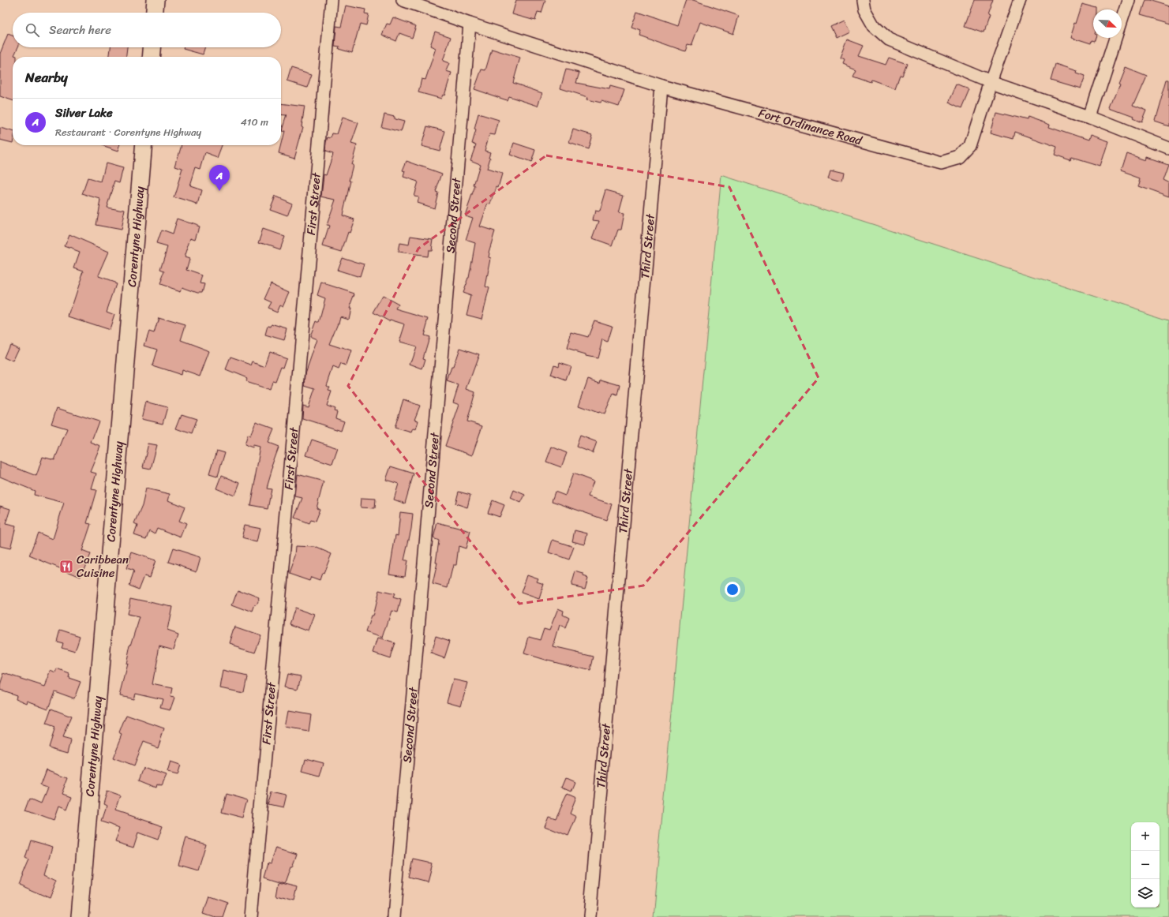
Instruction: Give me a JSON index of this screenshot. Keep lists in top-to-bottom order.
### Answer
{
  "streets": {
    "main road": ["Corentyne Highway"],
    "street": [
      "Fort Ordinance Road",
      "First Street",
      "Second Street",
      "Third Street"
    ]
  },
  "crossings": [
    ["Fort Ordinance Road", "Second Street"],
    ["Fort Ordinance Road", "Third Street"]
  ],
  "places": {
    "restaurant": ["Caribbean Cuisine"]
  },
  "north": "bottom right",
  "page": {
    "search": "Search here",
    "heading": "Nearby",
    "list": [
      {
        "mark": "A",
        "name": "Silver Lake",
        "note": "Restaurant · Corentyne Highway",
        "value": "410 m"
      }
    ],
    "pins": "A",
    "map_buttons": ["+", "−"]
  }
}
